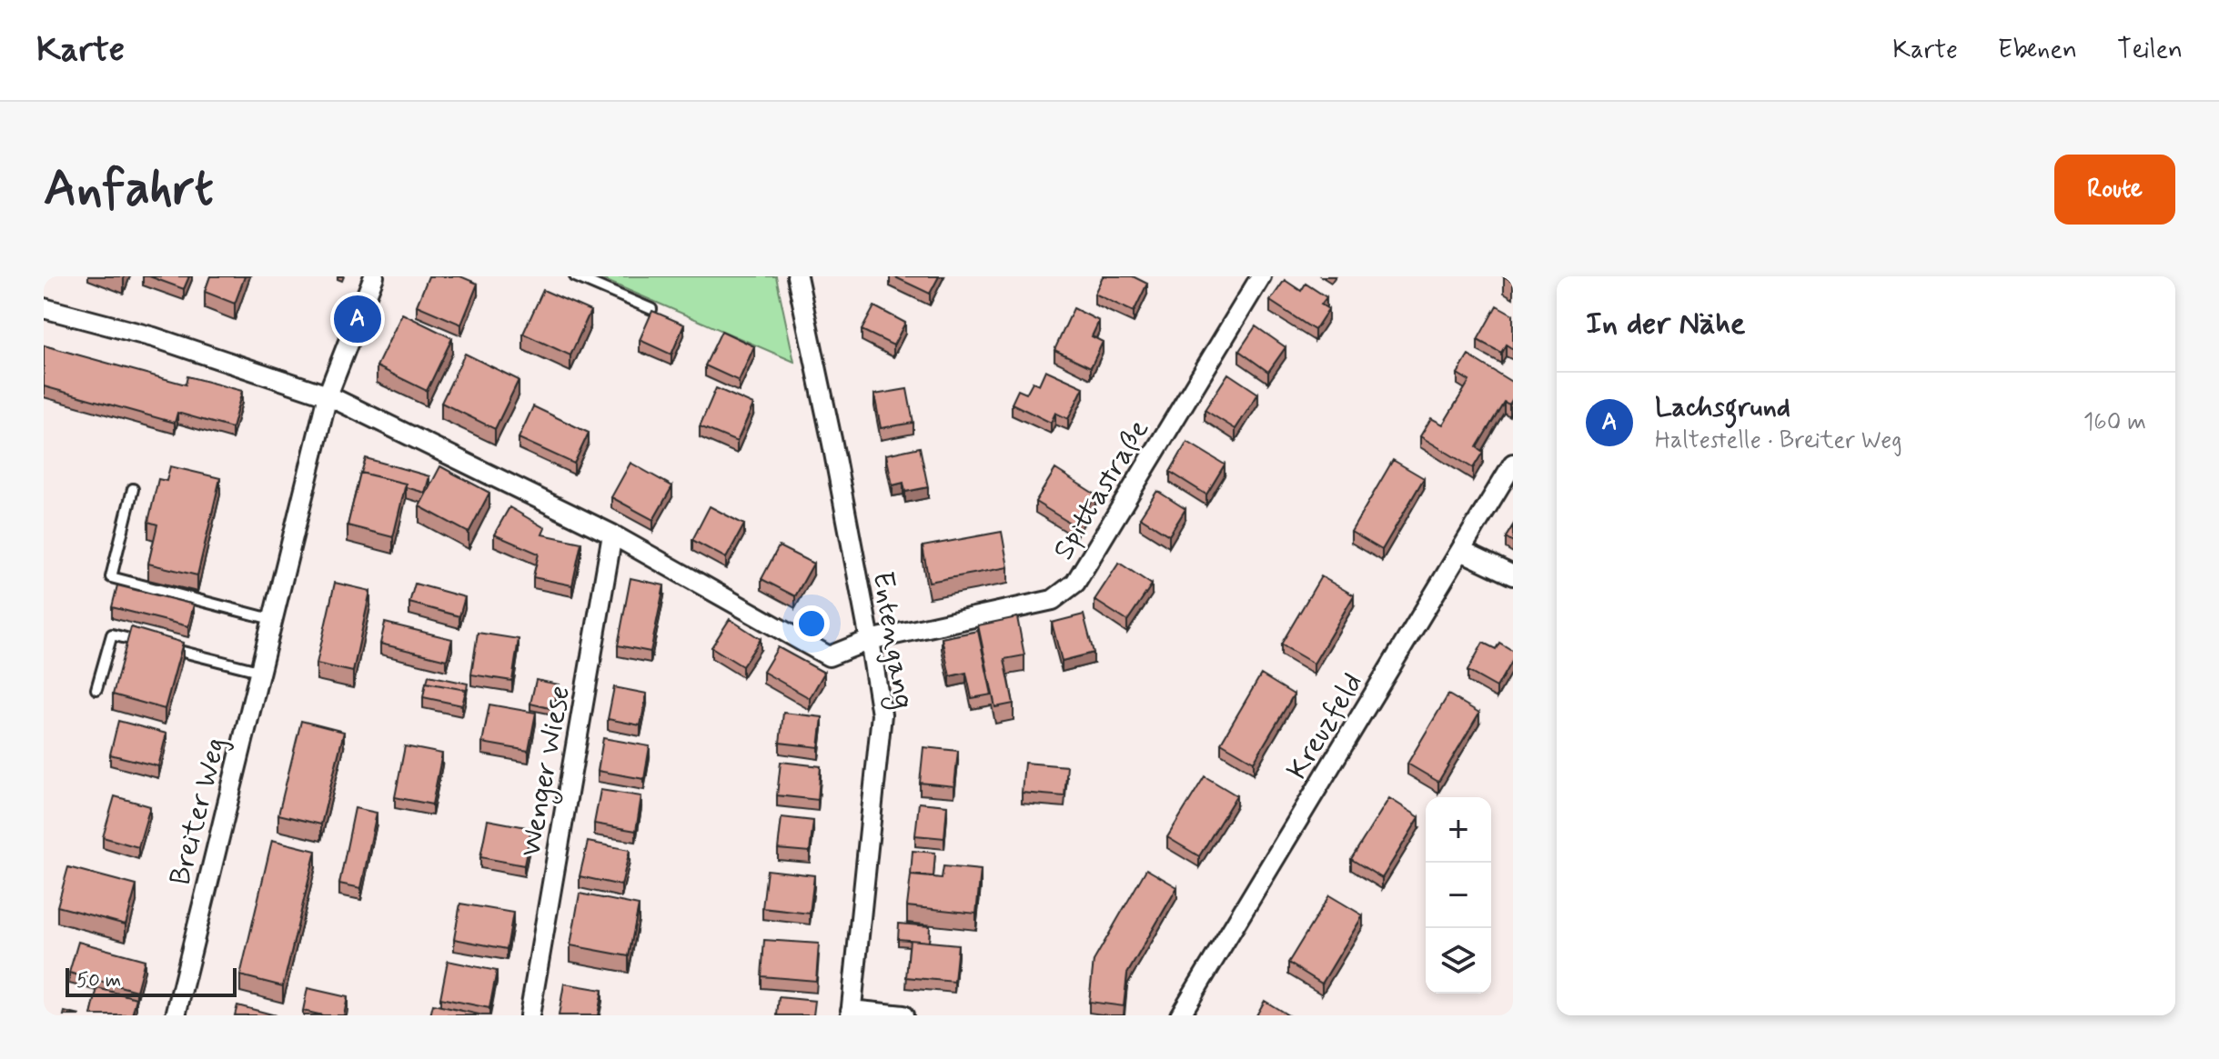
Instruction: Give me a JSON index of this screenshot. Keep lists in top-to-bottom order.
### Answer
{
  "streets": {
    "street": [
      "Spittastraße",
      "Entengang",
      "Kreuzfeld",
      "Wenger Wiese",
      "Breiter Weg"
    ]
  },
  "crossings": [
    ["Spittastraße", "Entengang"],
    ["Spittastraße", "Wenger Wiese"]
  ],
  "scale_bar": "50 m",
  "page": {
    "header": "Karte",
    "nav": ["Karte", "Ebenen", "Teilen"],
    "buttons": "Route",
    "title": "Anfahrt",
    "heading": "In der Nähe",
    "pins": "A",
    "list": [
      {
        "mark": "A",
        "name": "Lachsgrund",
        "note": "Haltestelle · Breiter Weg",
        "value": "160 m"
      }
    ],
    "map_buttons": ["+", "−"],
    "scale": "50 m"
  }
}
